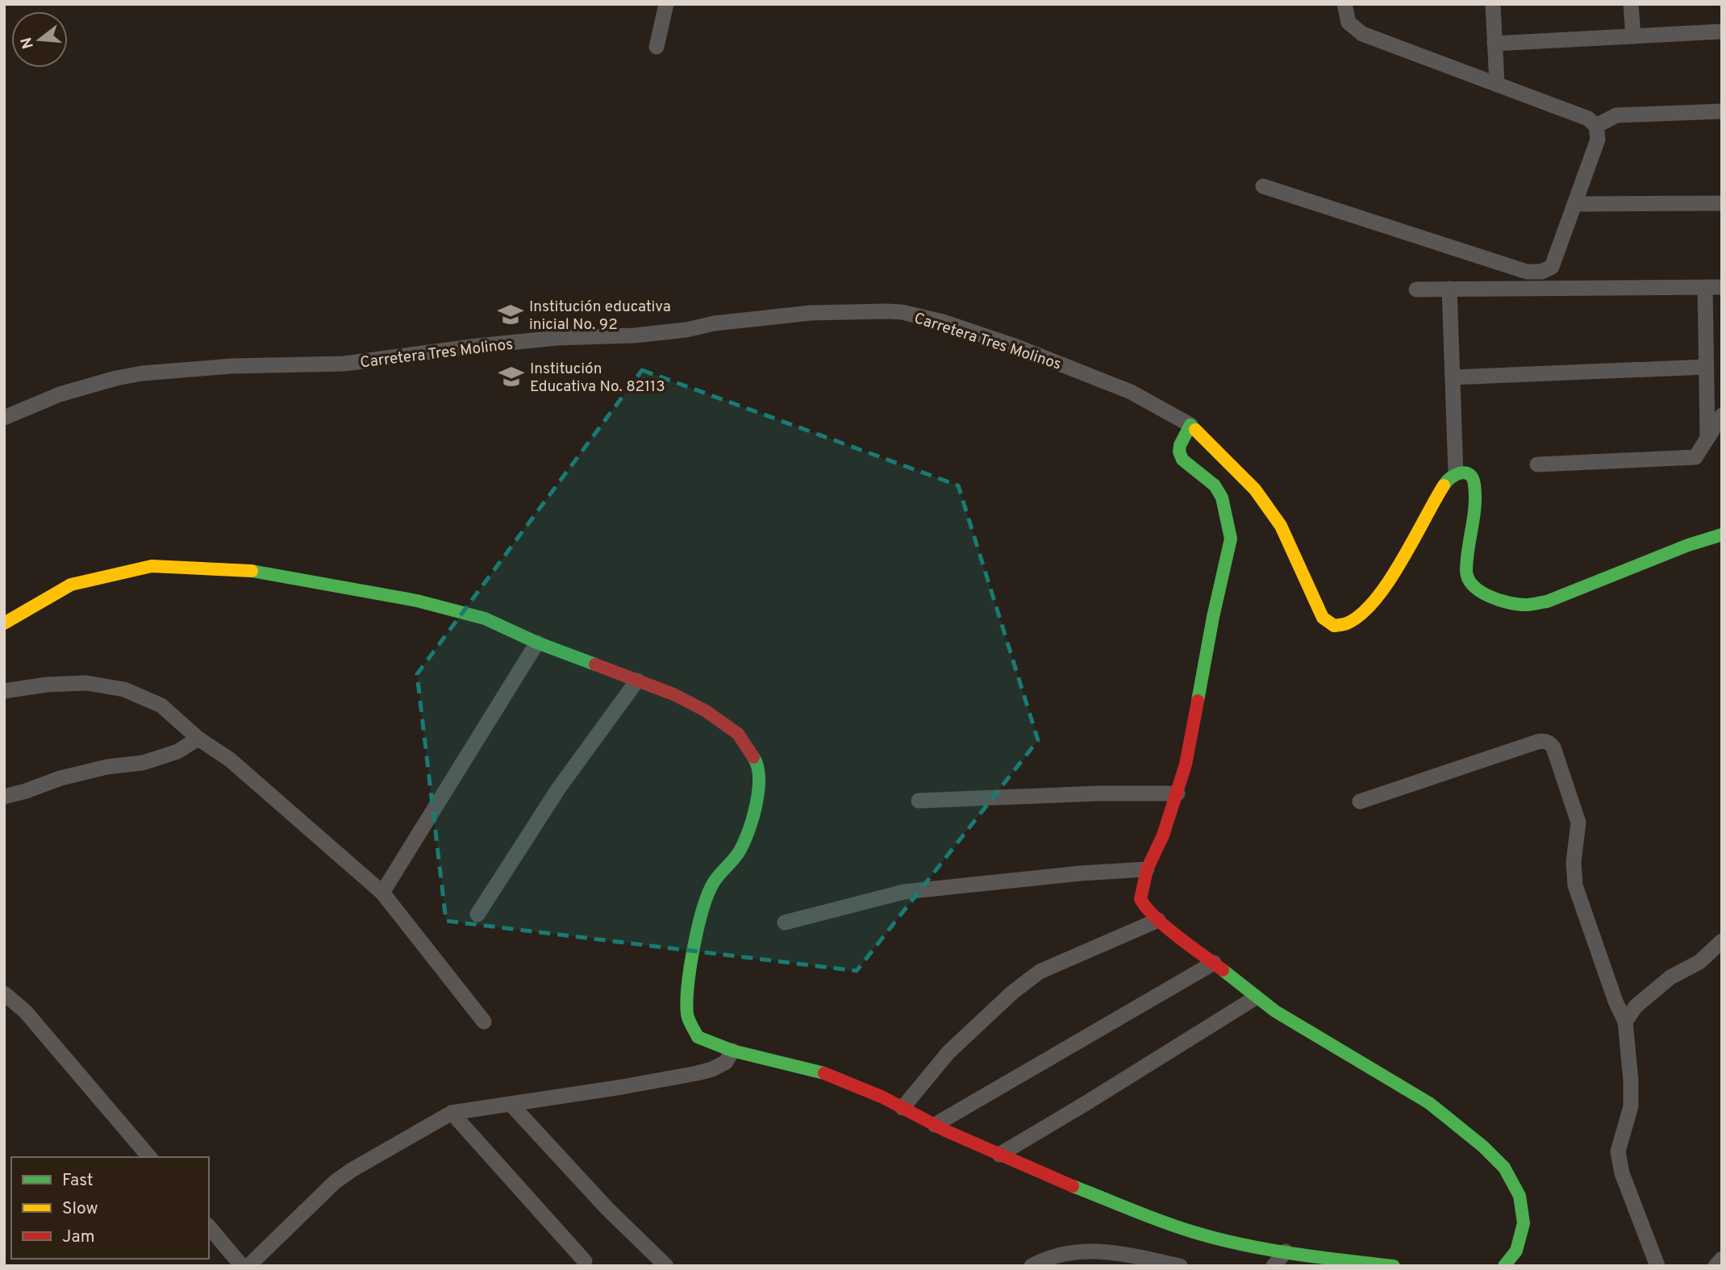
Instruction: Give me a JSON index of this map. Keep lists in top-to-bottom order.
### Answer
{
  "streets": {
    "street": ["Carretera Tres Molinos"]
  },
  "places": {
    "school or university": ["Institución educativa inicial No. 92", "Institución Educativa No. 82113"]
  },
  "legend": ["Fast", "Slow", "Jam"],
  "north": "left"
}
